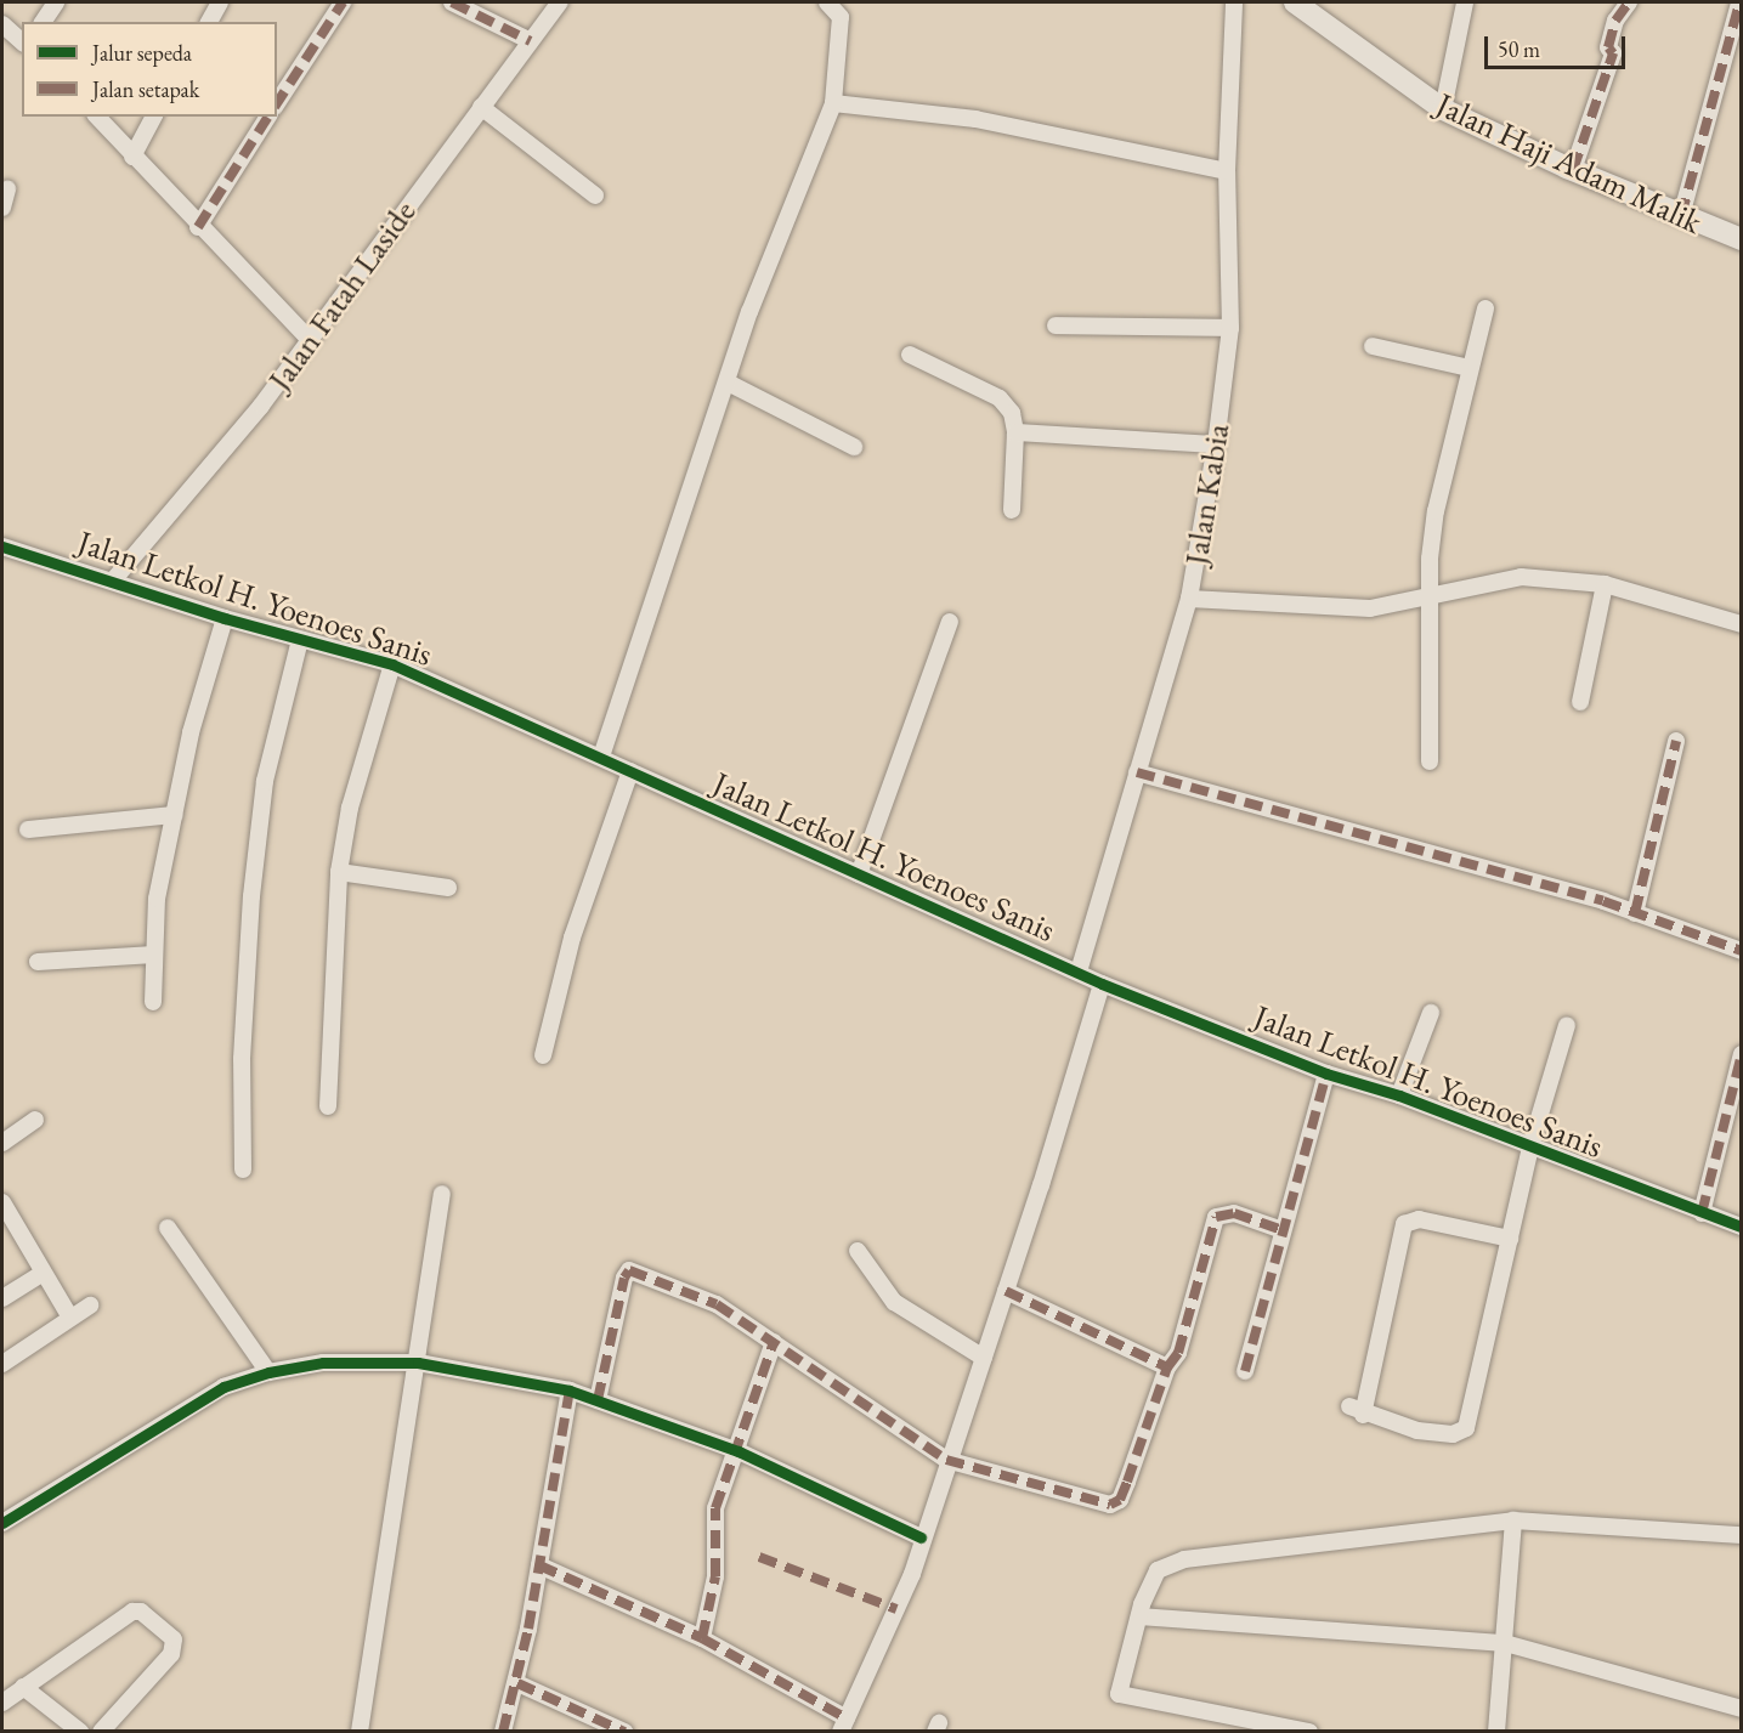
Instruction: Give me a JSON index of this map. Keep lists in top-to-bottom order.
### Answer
{
  "streets": {
    "main road": ["Jalan Haji Adam Malik"],
    "street": ["Jalan Fatah Laside", "Jalan Kabia", "Jalan Letkol H. Yoenoes Sanis"]
  },
  "crossings": [
    ["Jalan Fatah Laside", "Jalan Letkol H. Yoenoes Sanis"],
    ["Jalan Kabia", "Jalan Letkol H. Yoenoes Sanis"]
  ],
  "legend": ["Jalur sepeda", "Jalan setapak"],
  "scale_bar": "50 m"
}
